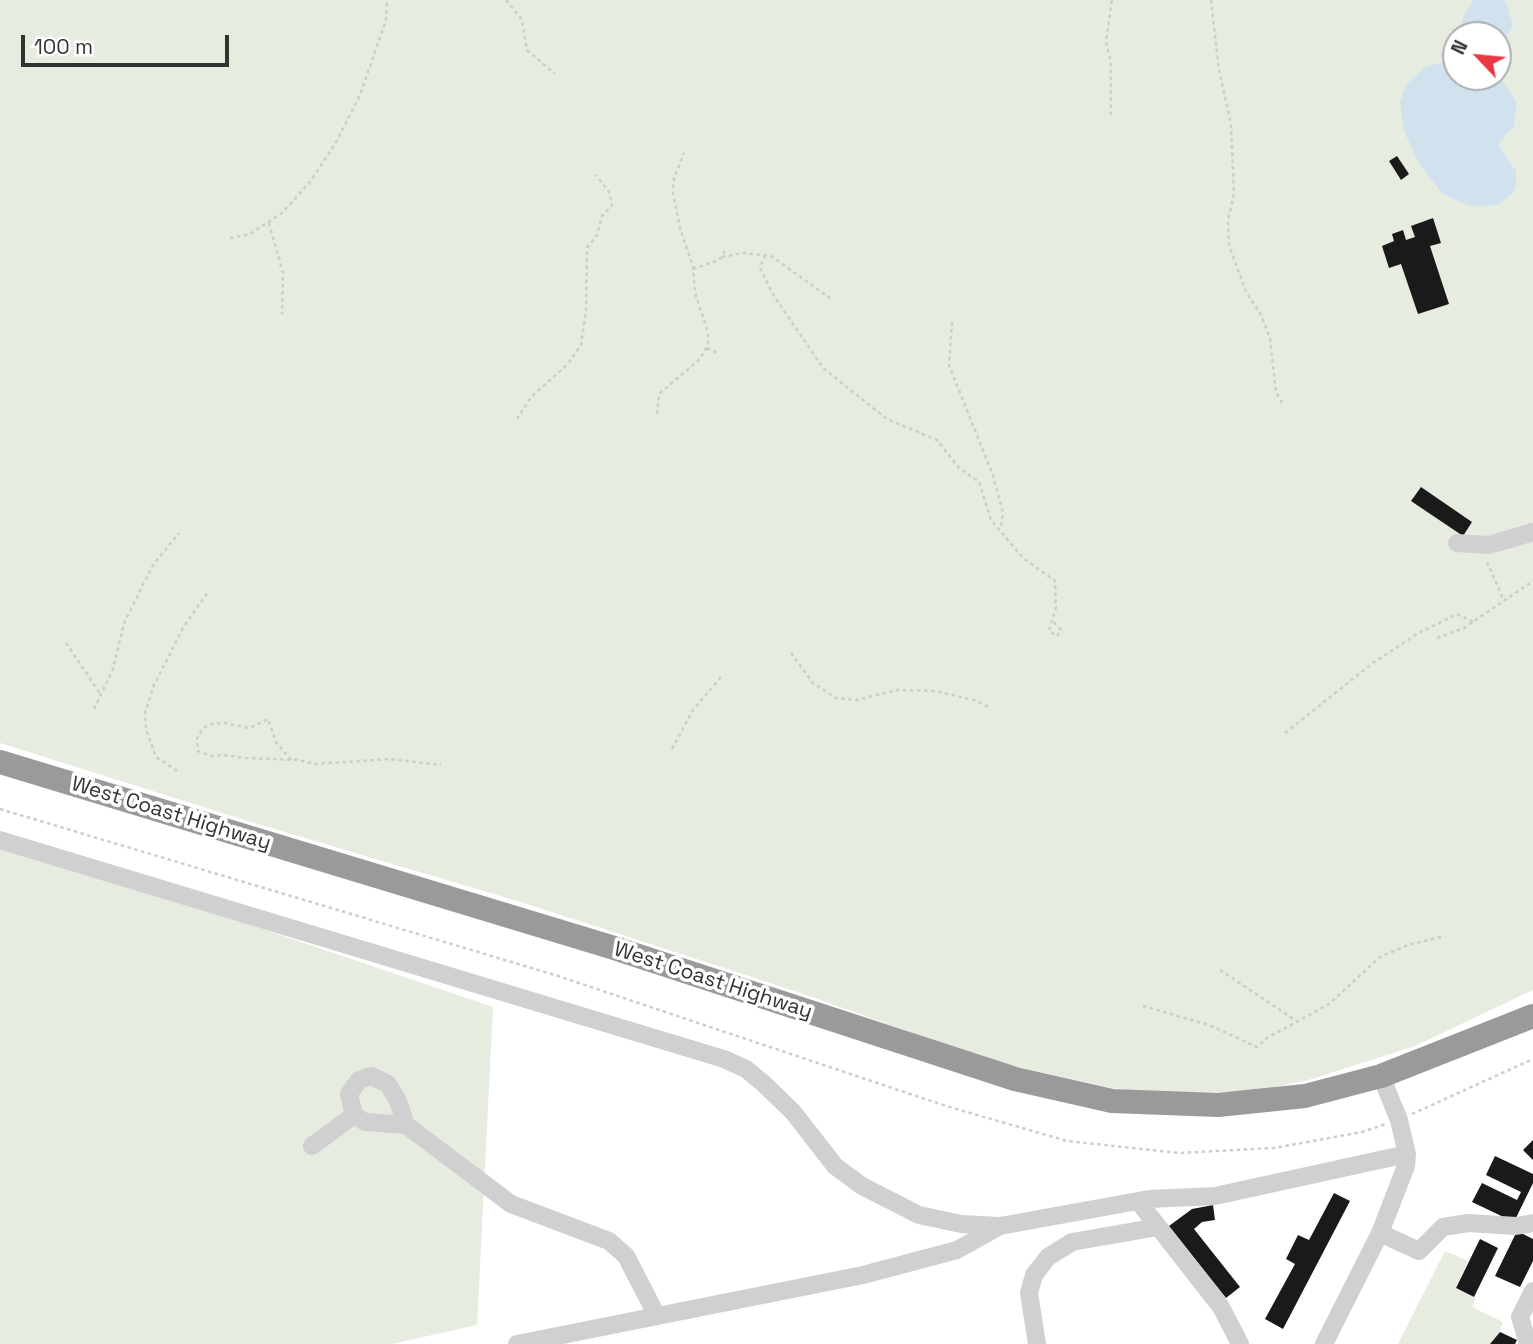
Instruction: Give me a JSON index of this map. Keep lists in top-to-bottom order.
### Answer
{
  "streets": {
    "highway": ["West Coast Highway"]
  },
  "scale_bar": "100 m",
  "north": "top left"
}
